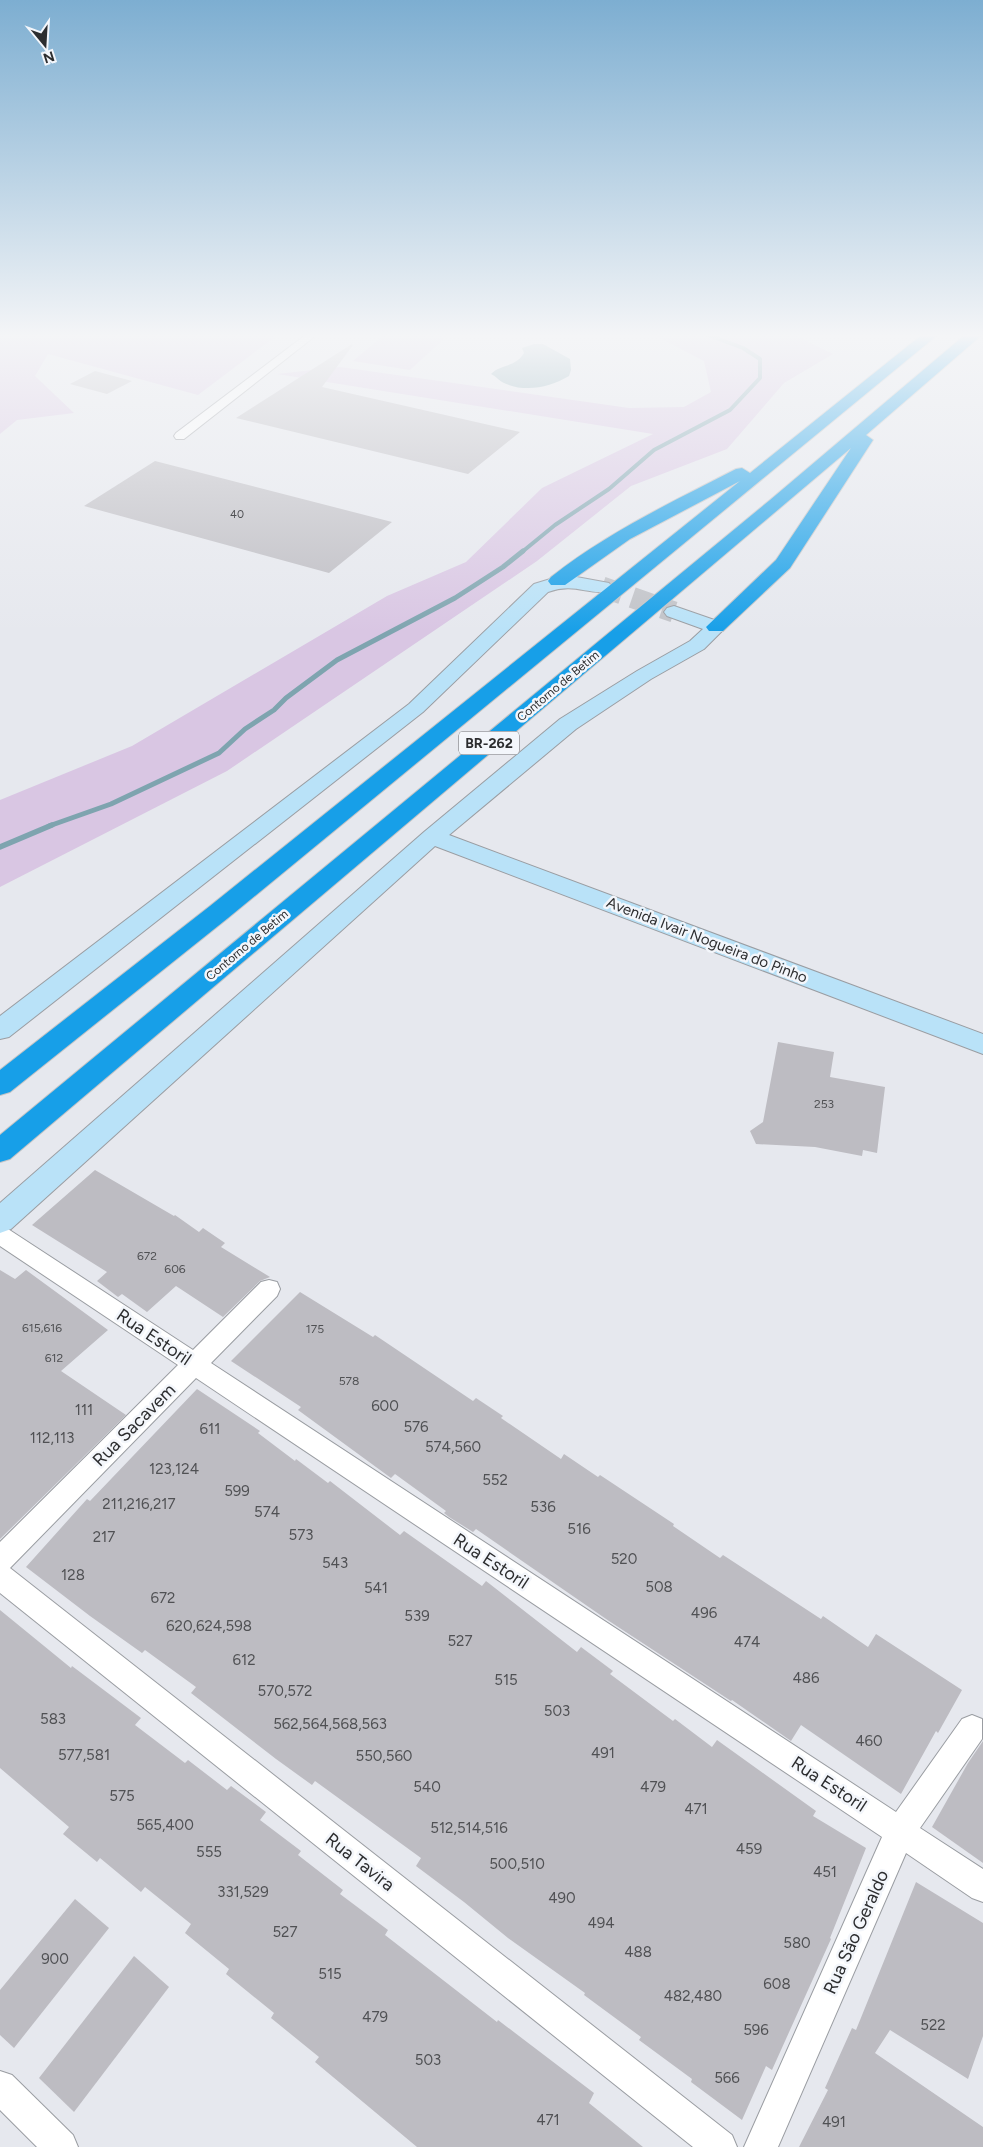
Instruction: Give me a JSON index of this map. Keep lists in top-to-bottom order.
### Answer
{
  "streets": {
    "highway": ["Contorno de Betim", "BR-262"],
    "street": [
      "Avenida Ivair Nogueira do Pinho",
      "Rua Estoril",
      "Rua Sacavem",
      "Rua Tavira",
      "Rua São Geraldo"
    ]
  },
  "crossings": [
    ["Rua Estoril", "Rua Sacavem"],
    ["Rua Estoril", "Rua São Geraldo"]
  ],
  "house_numbers": [
    "40",
    "253",
    "672",
    "606",
    "615,616",
    "175",
    "612",
    "578",
    "600",
    "111",
    "576",
    "611",
    "112,113",
    "574,560",
    "123,124",
    "552",
    "599",
    "211,216,217",
    "536",
    "574",
    "516",
    "573",
    "217",
    "520",
    "543",
    "128",
    "508",
    "541",
    "672",
    "496",
    "539",
    "620,624,598",
    "527",
    "474",
    "612",
    "486",
    "515",
    "570,572",
    "503",
    "583",
    "562,564,568,563",
    "460",
    "491",
    "577,581",
    "550,560",
    "540",
    "479",
    "575",
    "471",
    "565,400",
    "512,514,516",
    "459",
    "555",
    "500,510",
    "451",
    "331,529",
    "490",
    "494",
    "527",
    "580",
    "488",
    "900",
    "515",
    "608",
    "482,480",
    "479",
    "522",
    "596",
    "503",
    "566",
    "471",
    "491"
  ],
  "north": "bottom"
}
